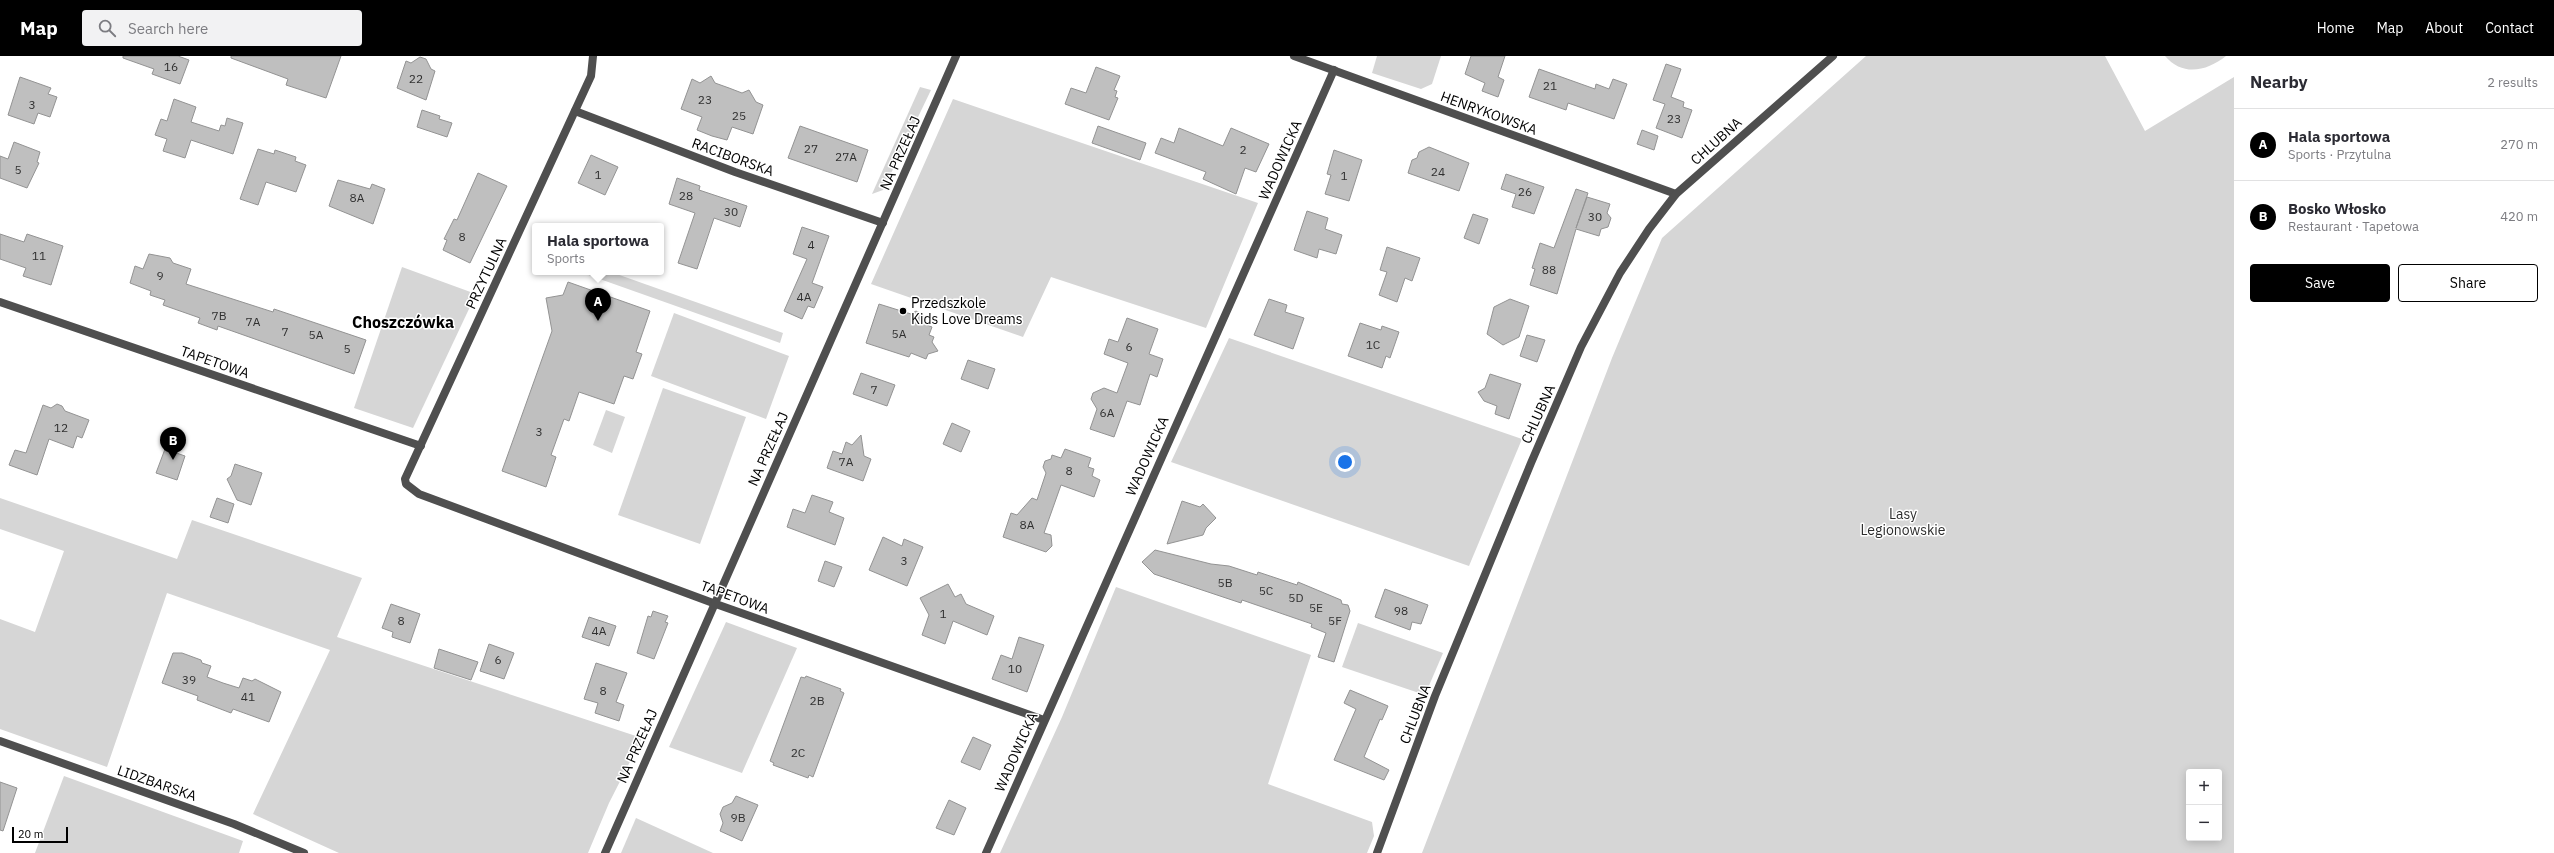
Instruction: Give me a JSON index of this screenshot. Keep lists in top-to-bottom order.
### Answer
{
  "streets": {
    "street": [
      "HENRYKOWSKA",
      "CHLUBNA",
      "NA PRZEŁAJ",
      "RACIBORSKA",
      "WADOWICKA",
      "PRZYTULNA",
      "TAPETOWA",
      "LIDZBARSKA"
    ]
  },
  "crossings": [
    ["HENRYKOWSKA", "CHLUBNA"],
    ["HENRYKOWSKA", "WADOWICKA"],
    ["NA PRZEŁAJ", "RACIBORSKA"],
    ["NA PRZEŁAJ", "TAPETOWA"],
    ["RACIBORSKA", "PRZYTULNA"],
    ["WADOWICKA", "TAPETOWA"],
    ["PRZYTULNA", "TAPETOWA"]
  ],
  "districts": ["Choszczówka"],
  "parks": ["Lasy Legionowskie"],
  "places": ["Przedszkole Kids Love Dreams"],
  "house_numbers": [
    "16",
    "22",
    "21",
    "23",
    "3",
    "25",
    "23",
    "27",
    "2",
    "27A",
    "5",
    "24",
    "1",
    "1",
    "26",
    "28",
    "8A",
    "30",
    "30",
    "8",
    "4",
    "11",
    "88",
    "9",
    "4A",
    "7B",
    "7A",
    "7",
    "5A",
    "5A",
    "1C",
    "6",
    "5",
    "7",
    "6A",
    "12",
    "3",
    "7A",
    "8",
    "8A",
    "3",
    "5B",
    "5C",
    "5D",
    "5E",
    "98",
    "1",
    "8",
    "5F",
    "4A",
    "6",
    "10",
    "39",
    "8",
    "41",
    "2B",
    "2C",
    "9B"
  ],
  "scale_bar": "20 m",
  "page": {
    "header": "Map",
    "search": "Search here",
    "nav": [
      "Home",
      "Map",
      "About",
      "Contact"
    ],
    "heading": ["Nearby", "2 results"],
    "list": [
      {
        "mark": "A",
        "name": "Hala sportowa",
        "note": "Sports · Przytulna",
        "value": "270 m"
      },
      {
        "mark": "B",
        "name": "Bosko Włosko",
        "note": "Restaurant · Tapetowa",
        "value": "420 m"
      }
    ],
    "popup": ["Hala sportowa", "Sports"],
    "buttons": ["Save", "Share"],
    "pins": ["A", "B"],
    "map_buttons": ["+", "−"],
    "scale": "20 m"
  }
}
